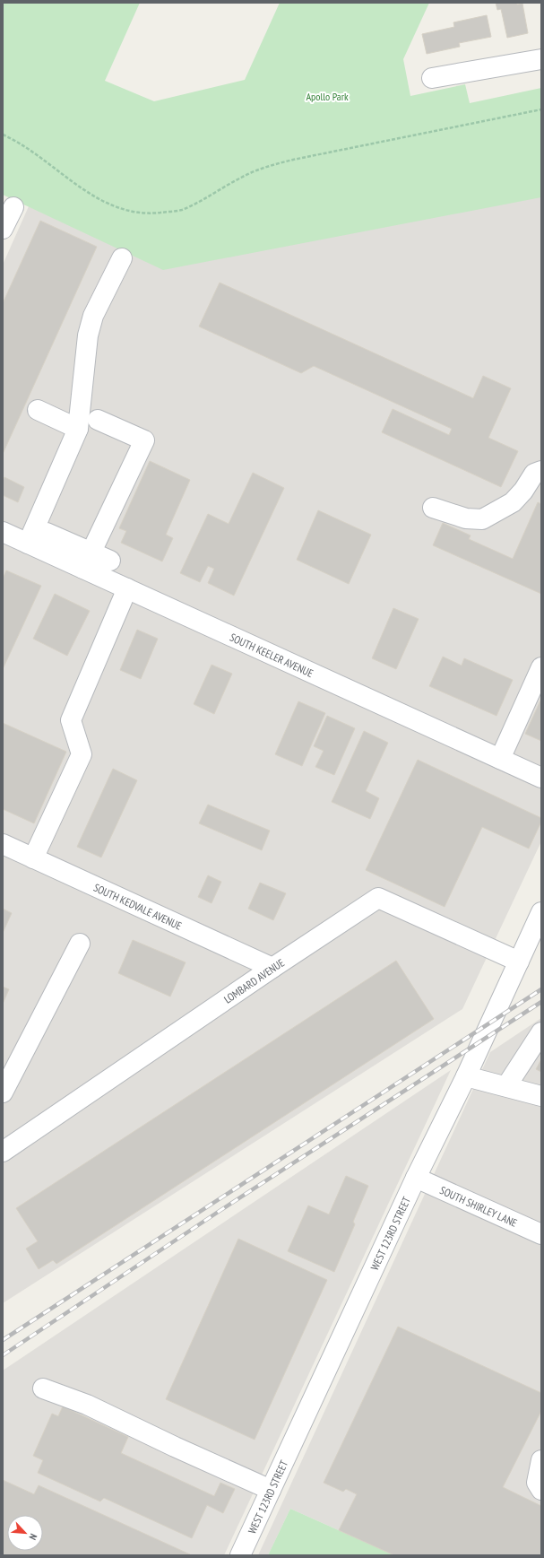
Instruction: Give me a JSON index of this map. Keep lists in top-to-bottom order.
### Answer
{
  "streets": {
    "street": [
      "SOUTH KEELER AVENUE",
      "SOUTH KEDVALE AVENUE",
      "LOMBARD AVENUE",
      "SOUTH SHIRLEY LANE",
      "WEST 123RD STREET"
    ]
  },
  "crossings": [
    ["SOUTH KEDVALE AVENUE", "LOMBARD AVENUE"],
    ["LOMBARD AVENUE", "WEST 123RD STREET"],
    ["SOUTH SHIRLEY LANE", "WEST 123RD STREET"]
  ],
  "parks": ["Apollo Park"],
  "north": "bottom right"
}
